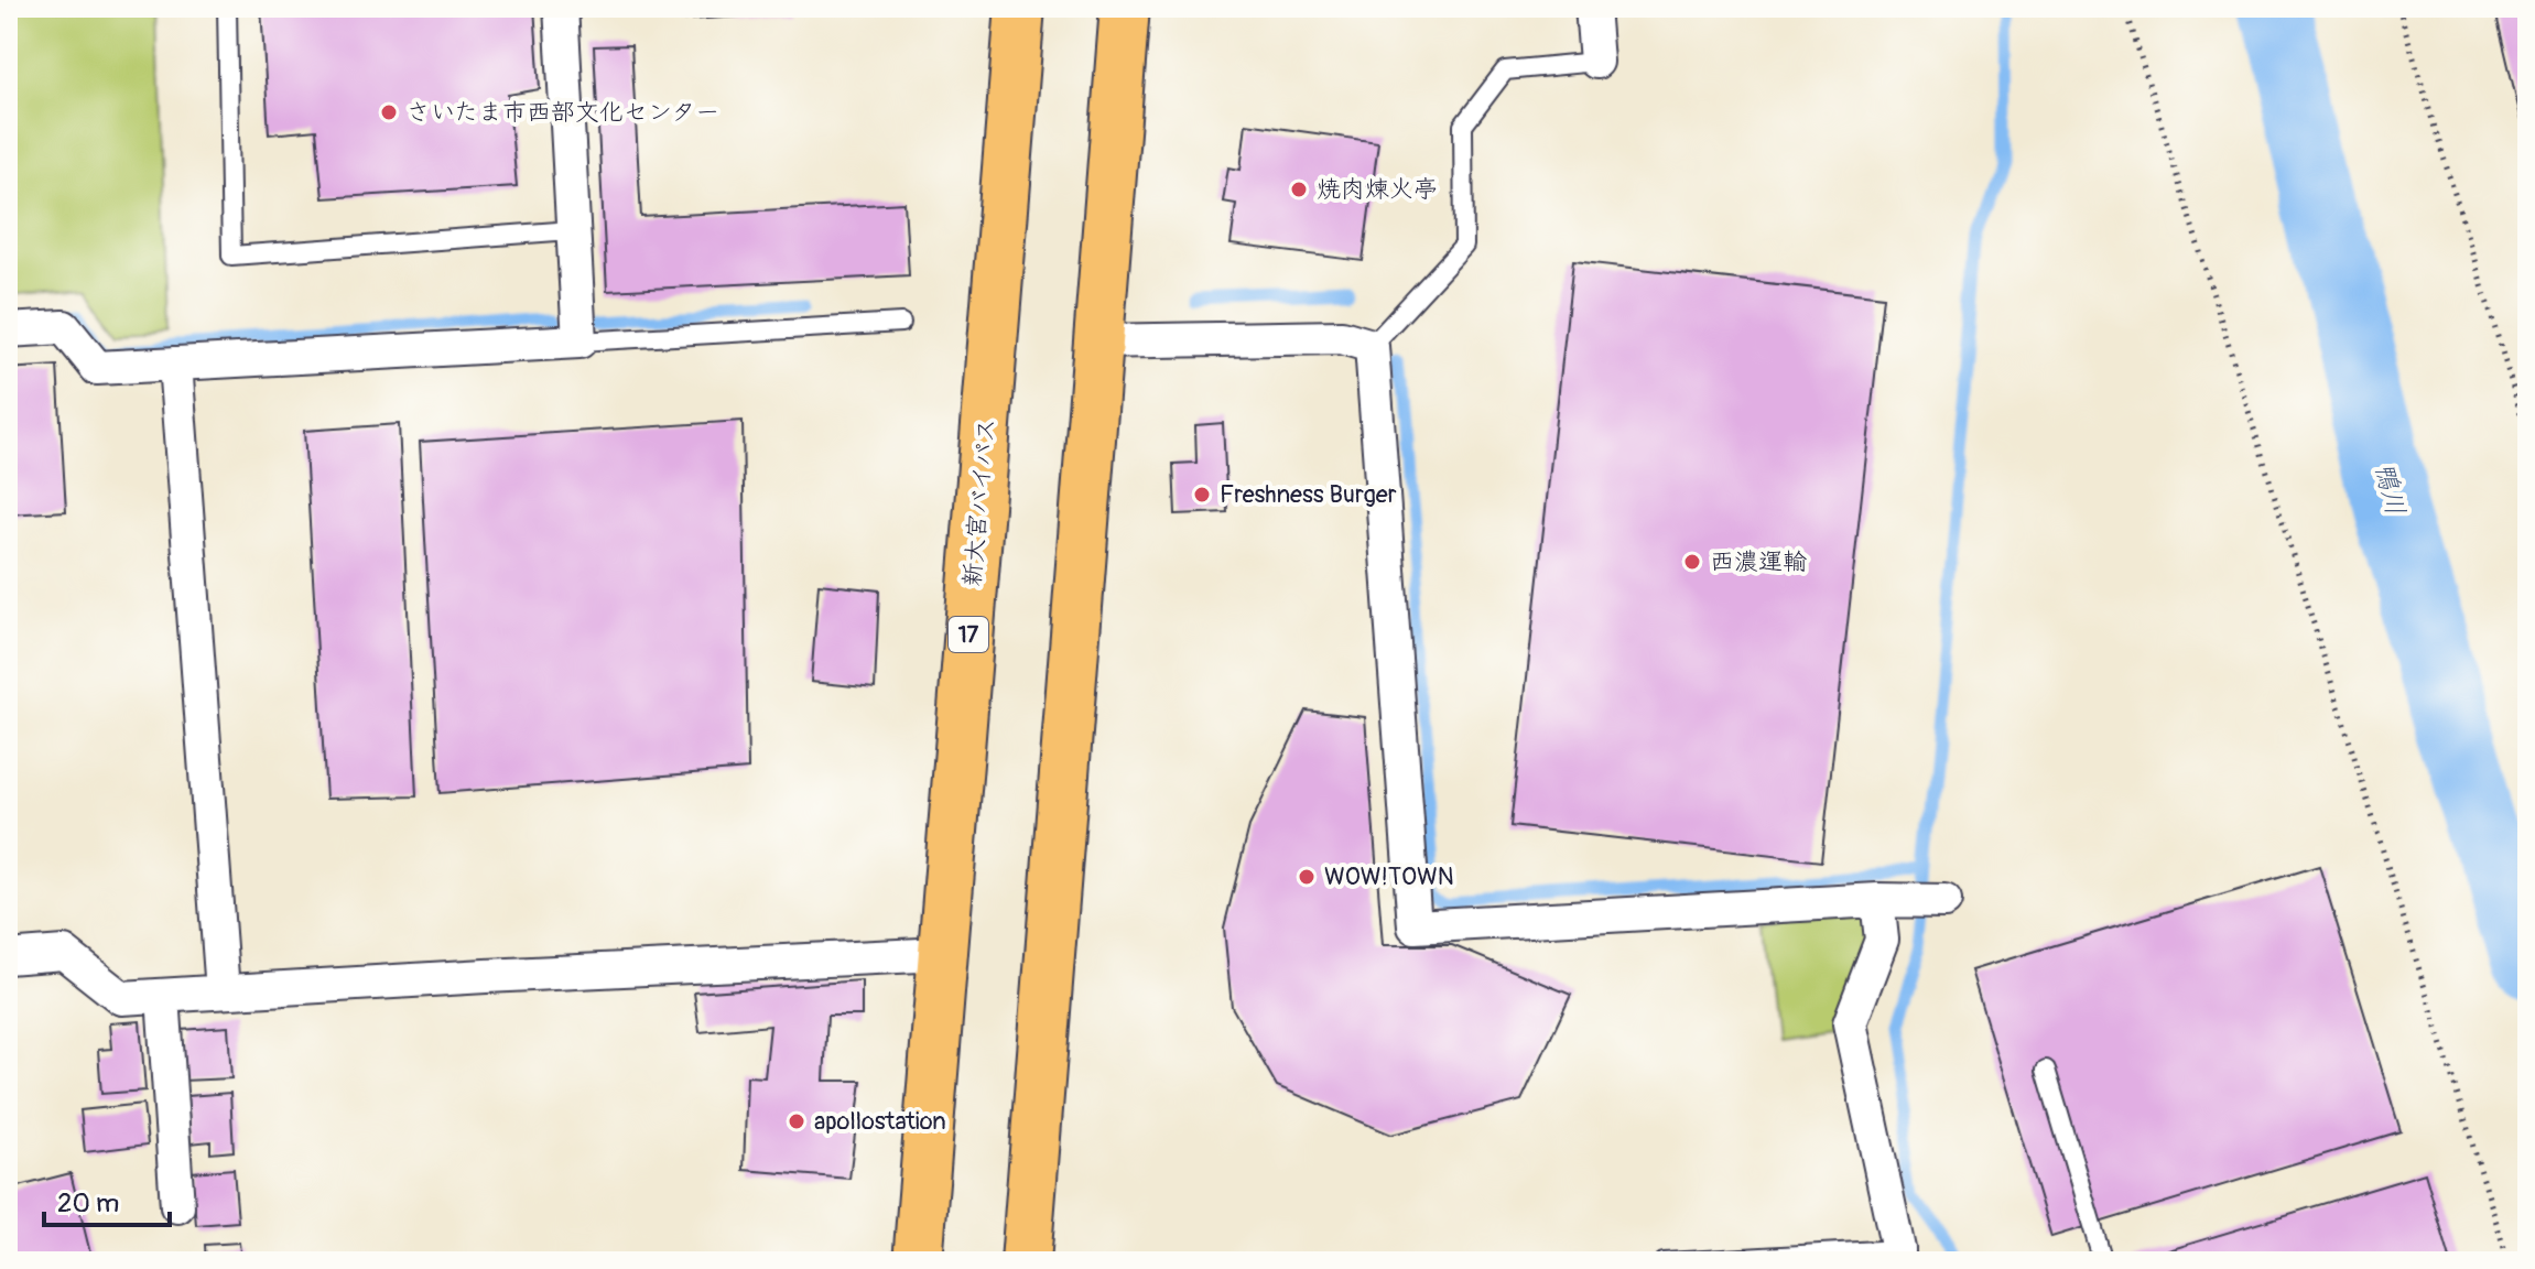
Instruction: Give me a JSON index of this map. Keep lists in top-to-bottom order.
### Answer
{
  "streets": {
    "highway": ["新大宮バイパス", "17"]
  },
  "water": ["鴨川"],
  "places": [
    "さいたま市西部文化センター",
    "焼肉煉火亭",
    "Freshness Burger",
    "西濃運輸",
    "WOW!TOWN",
    "apollostation"
  ],
  "scale_bar": "20 m"
}
